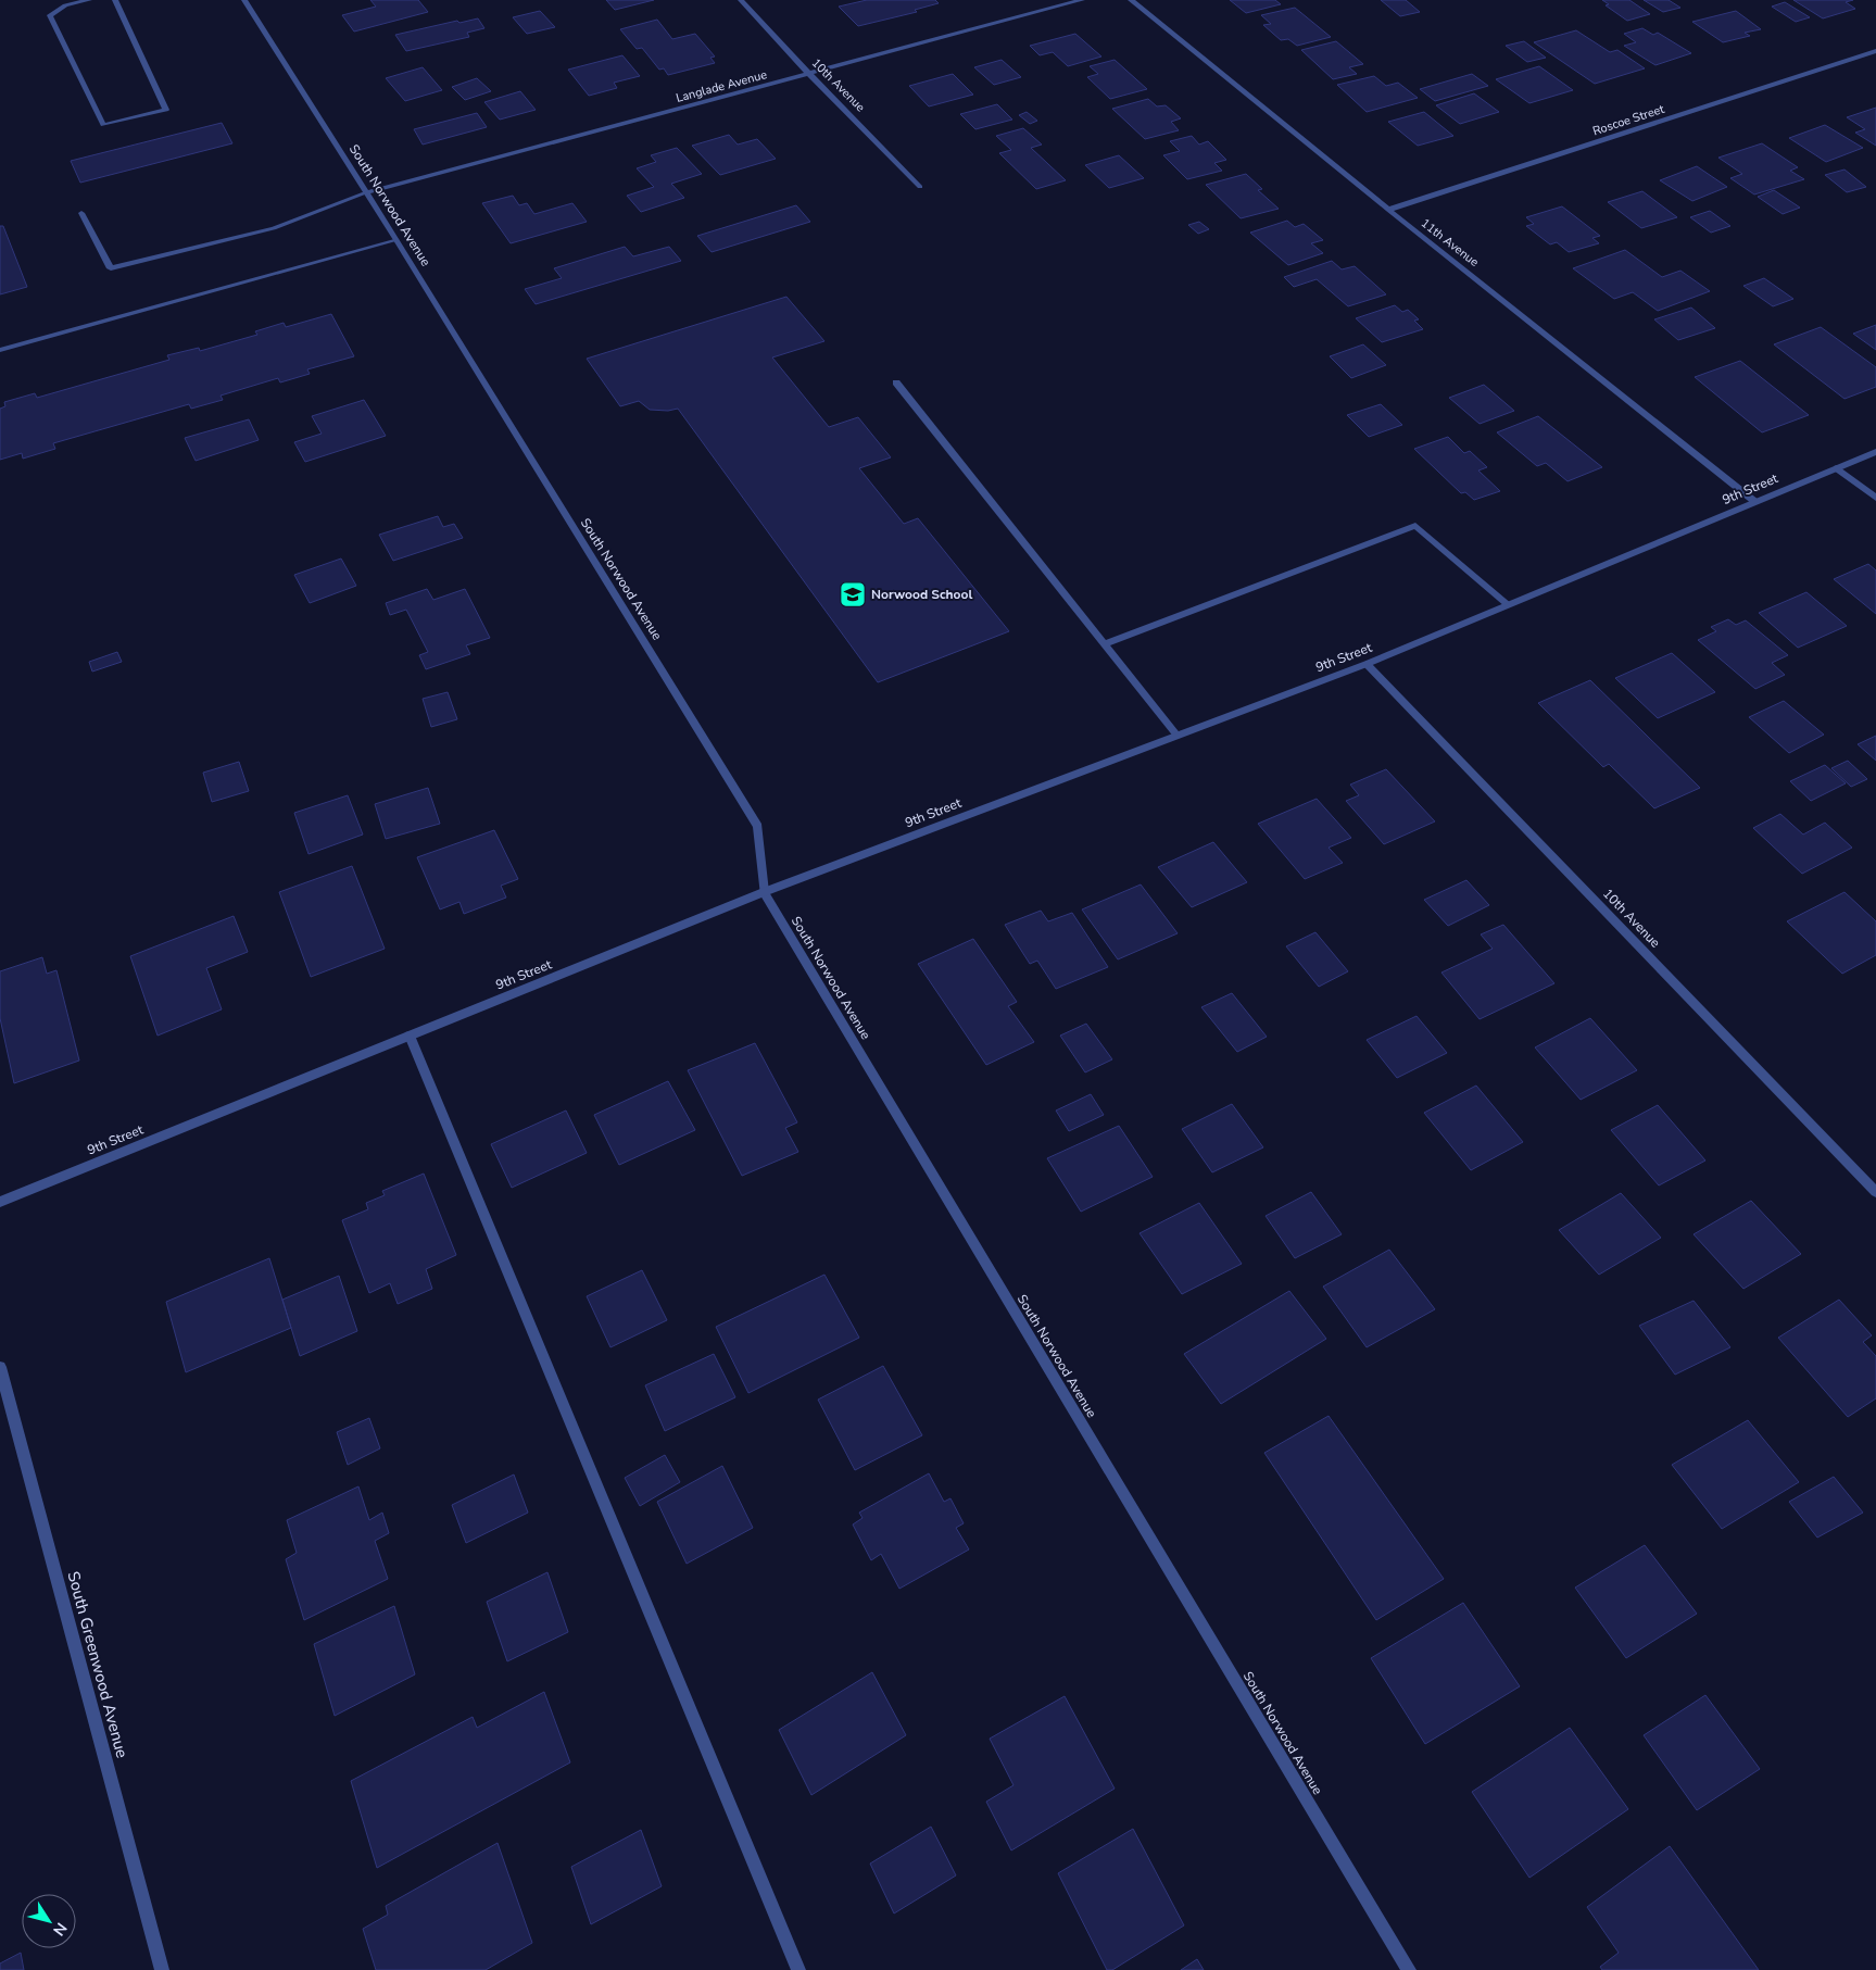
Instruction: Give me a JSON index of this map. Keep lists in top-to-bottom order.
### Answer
{
  "streets": {
    "street": [
      "10th Avenue",
      "Langlade Avenue",
      "Roscoe Street",
      "South Norwood Avenue",
      "11th Avenue",
      "9th Street",
      "South Greenwood Avenue"
    ]
  },
  "crossings": [
    ["10th Avenue", "Langlade Avenue"],
    ["10th Avenue", "9th Street"],
    ["Langlade Avenue", "South Norwood Avenue"],
    ["Roscoe Street", "11th Avenue"],
    ["South Norwood Avenue", "9th Street"],
    ["11th Avenue", "9th Street"]
  ],
  "places": {
    "school or university": ["Norwood School"]
  },
  "north": "bottom right"
}
